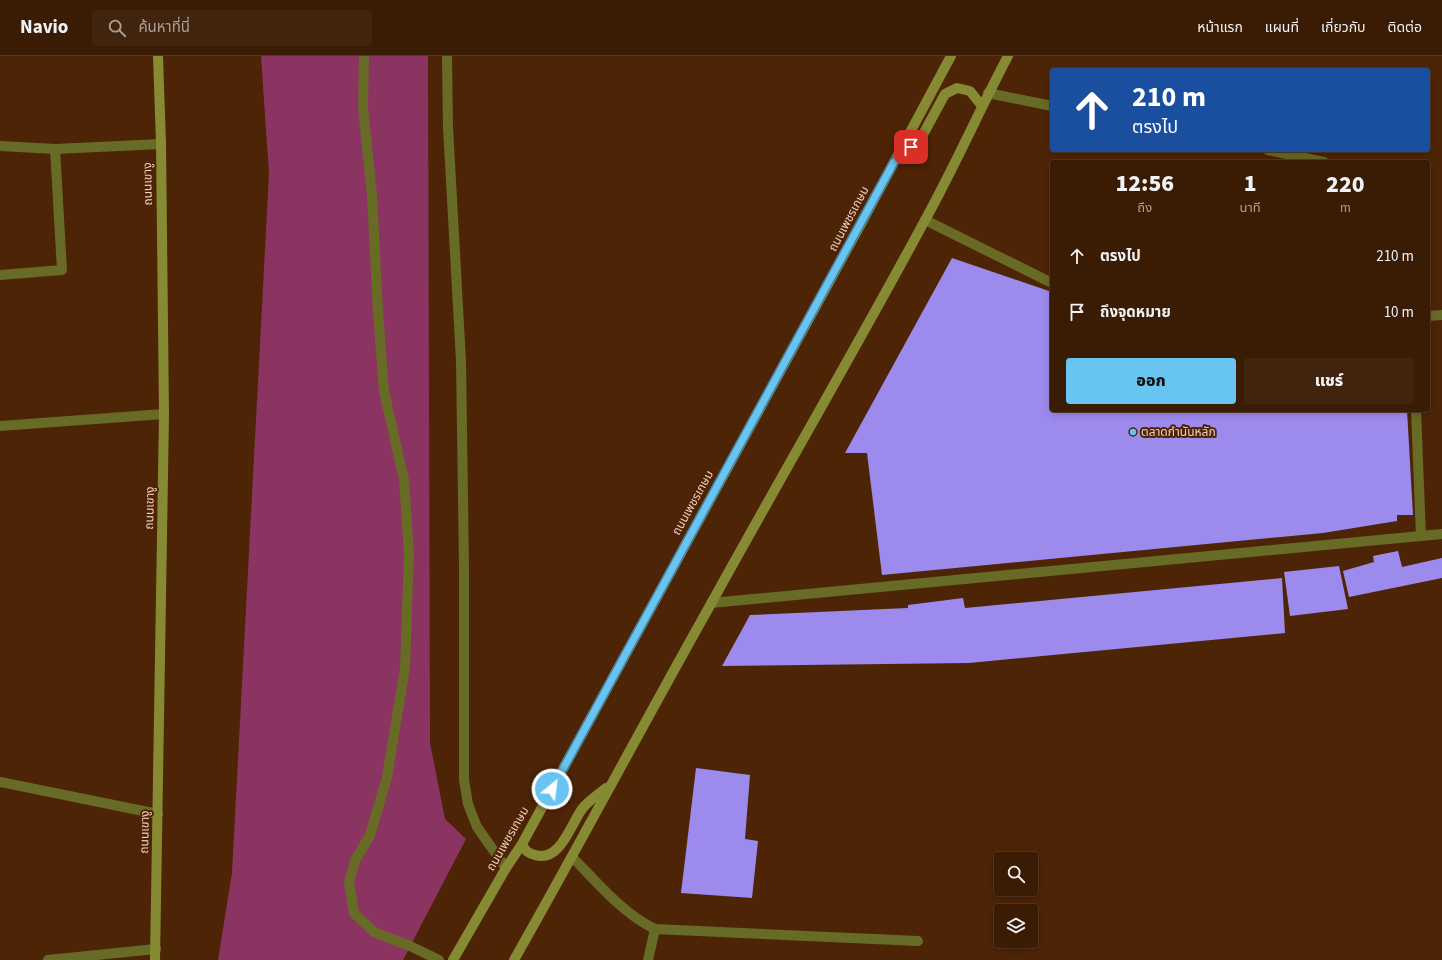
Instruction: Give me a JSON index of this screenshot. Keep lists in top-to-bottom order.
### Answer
{
  "streets": {
    "main road": ["ถนนเขางู", "ถนนเพชรเกษม"]
  },
  "places": ["ตลาดกำนันหลัก"],
  "page": {
    "header": "Navio",
    "search": "ค้นหาที่นี่",
    "nav": [
      "หน้าแรก",
      "แผนที่",
      "เกี่ยวกับ",
      "ติดต่อ"
    ],
    "turn": ["210 m", "ตรงไป"],
    "eta": [
      "12:56",
      "ถึง",
      "1",
      "นาที",
      "220",
      "m"
    ],
    "list": [
      {
        "name": "ตรงไป",
        "value": "210 m"
      },
      {
        "name": "ถึงจุดหมาย",
        "value": "10 m"
      }
    ],
    "buttons": ["ออก", "แชร์"]
  }
}
